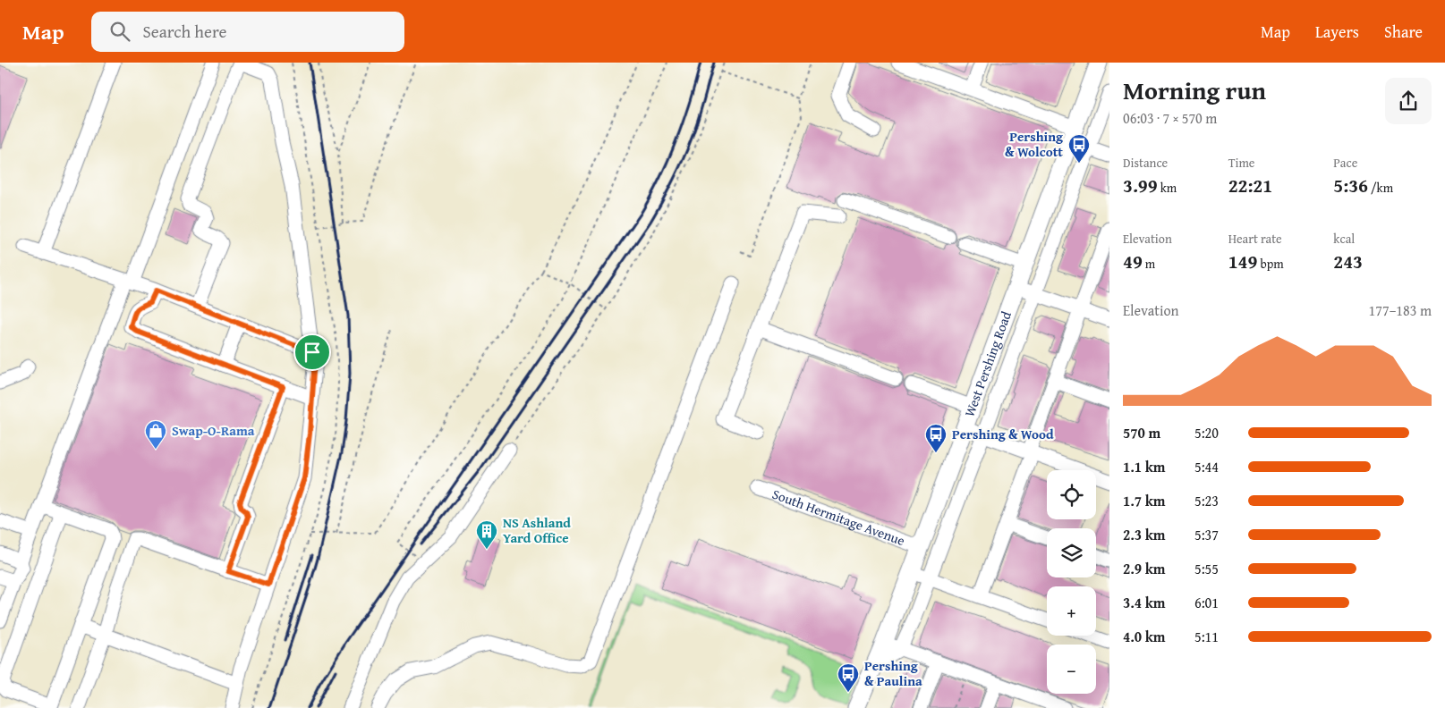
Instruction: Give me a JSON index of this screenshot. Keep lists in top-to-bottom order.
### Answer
{
  "streets": {
    "main road": ["West Pershing Road"],
    "street": ["South Hermitage Avenue"]
  },
  "crossings": [
    ["West Pershing Road", "South Hermitage Avenue"]
  ],
  "places": {
    "bus stop": ["Pershing & Wolcott", "Pershing & Wood", "Pershing & Paulina"],
    "shop": ["Swap-O-Rama"],
    "building": ["NS Ashland Yard Office"]
  },
  "page": {
    "header": "Map",
    "search": "Search here",
    "nav": ["Map", "Layers", "Share"],
    "heading": ["Morning run", "06:03 · 7 × 570 m"],
    "stats": [
      ["Distance", "3.99 km"],
      ["Time", "22:21"],
      ["Pace", "5:36 /km"],
      ["Elevation", "49 m"],
      ["Heart rate", "149 bpm"],
      ["kcal", "243"]
    ],
    "chart": ["Elevation", "177–183 m"],
    "list": [
      {
        "name": "570 m",
        "note": "5:20"
      },
      {
        "name": "1.1 km",
        "note": "5:44"
      },
      {
        "name": "1.7 km",
        "note": "5:23"
      },
      {
        "name": "2.3 km",
        "note": "5:37"
      },
      {
        "name": "2.9 km",
        "note": "5:55"
      },
      {
        "name": "3.4 km",
        "note": "6:01"
      },
      {
        "name": "4.0 km",
        "note": "5:11"
      }
    ],
    "map_buttons": ["+", "−"]
  }
}
